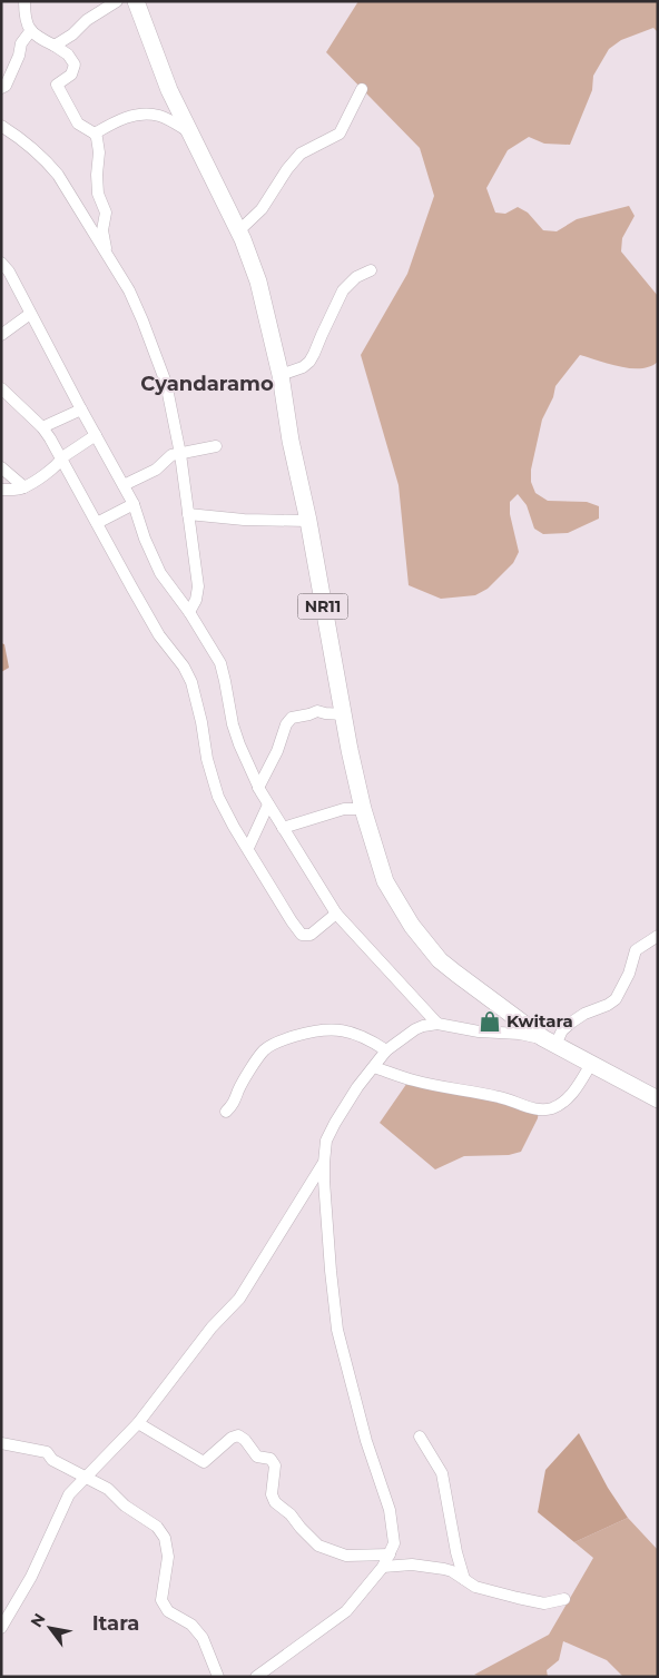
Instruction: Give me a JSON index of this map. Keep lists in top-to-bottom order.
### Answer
{
  "streets": {
    "highway": ["NR11"]
  },
  "districts": ["Cyandaramo", "Itara"],
  "places": {
    "shop": ["Kwitara"]
  },
  "north": "top left"
}
